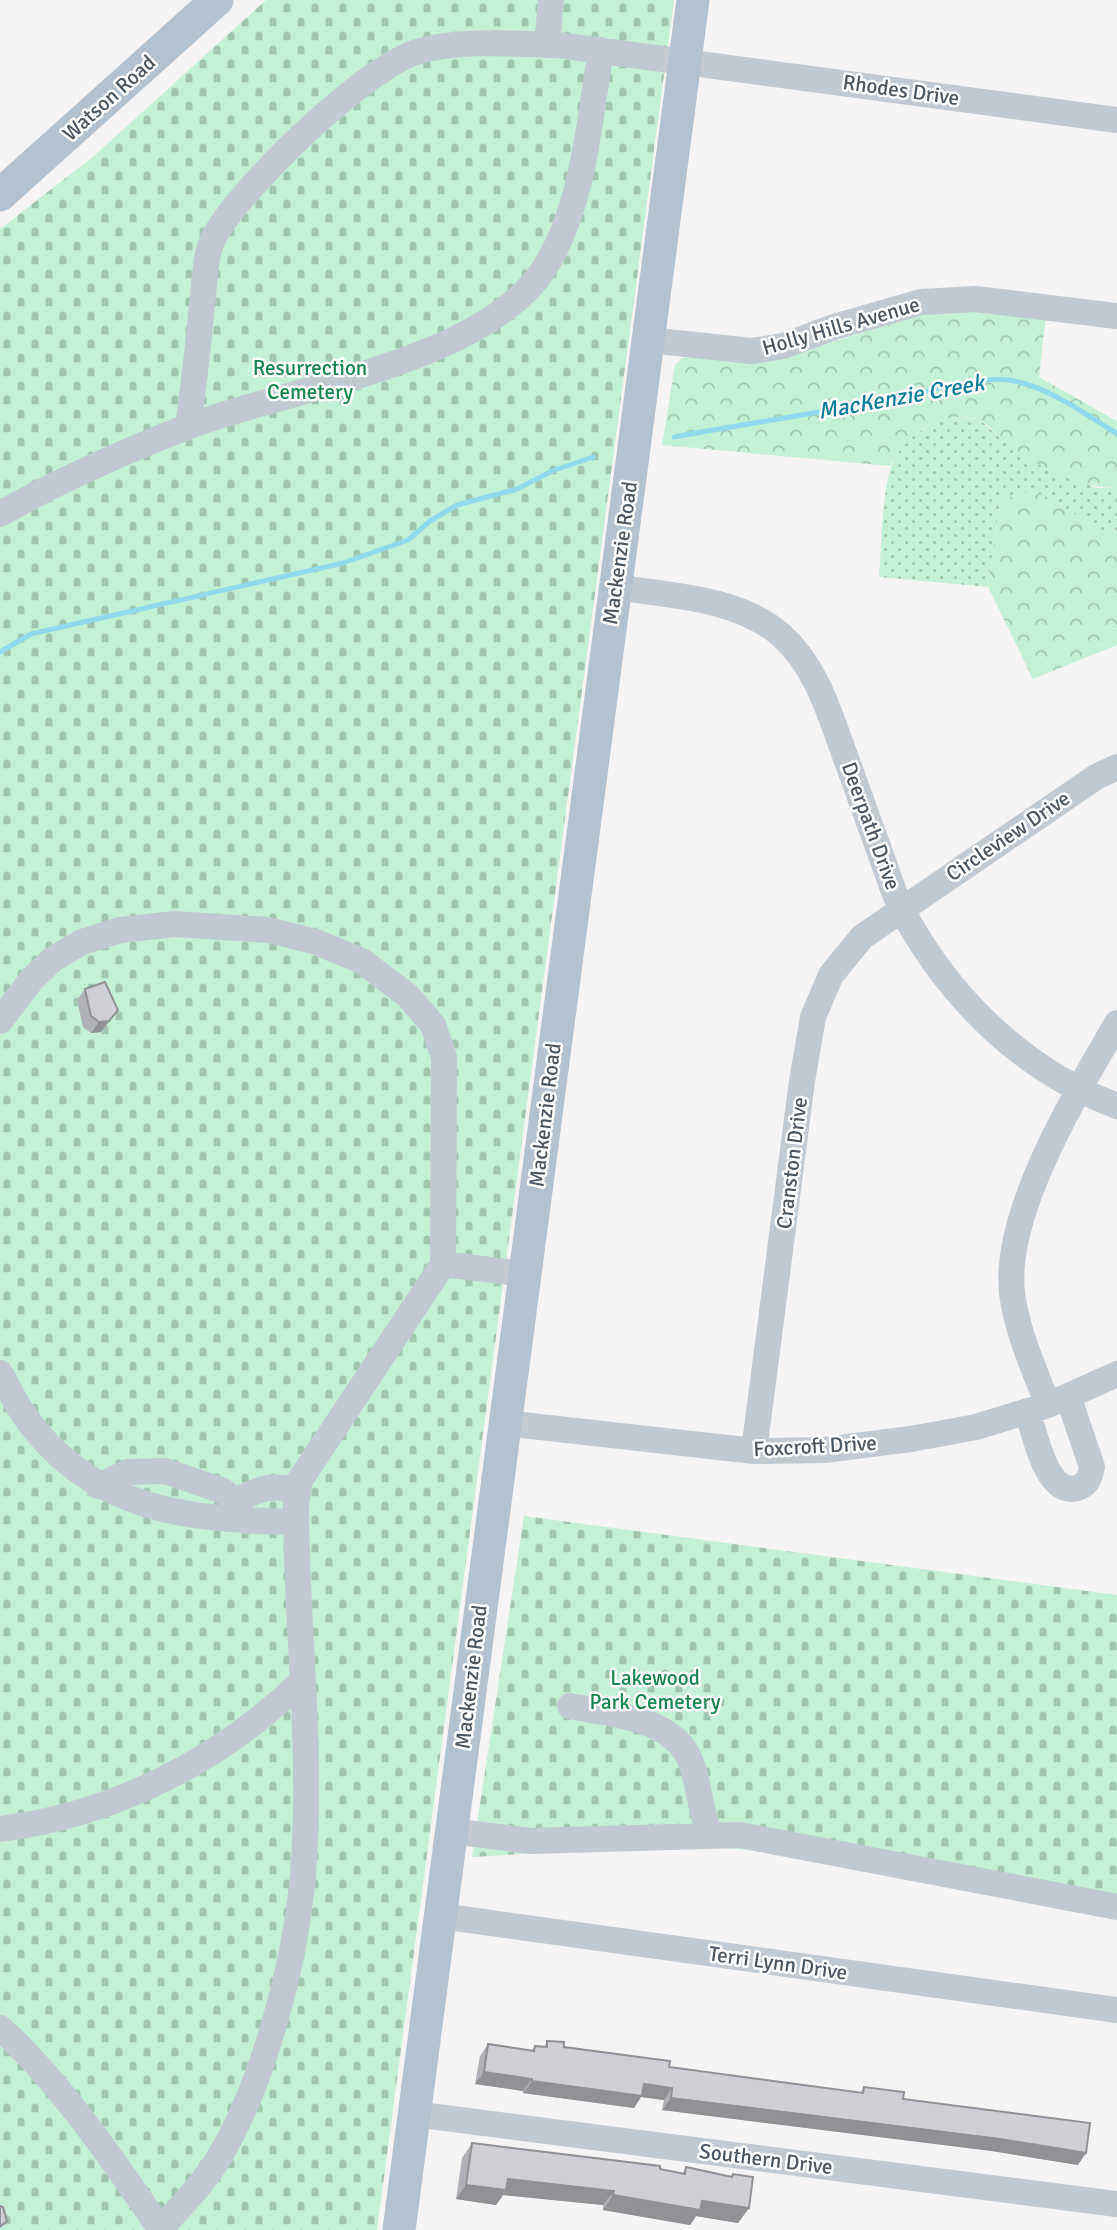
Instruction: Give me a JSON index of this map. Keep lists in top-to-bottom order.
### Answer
{
  "streets": {
    "main road": ["Watson Road", "Mackenzie Road"],
    "street": [
      "Rhodes Drive",
      "Holly Hills Avenue",
      "Deerpath Drive",
      "Circleview Drive",
      "Cranston Drive",
      "Foxcroft Drive",
      "Terri Lynn Drive",
      "Southern Drive"
    ]
  },
  "crossings": [
    ["Rhodes Drive", "Mackenzie Road"],
    ["Holly Hills Avenue", "Mackenzie Road"],
    ["Mackenzie Road", "Deerpath Drive"],
    ["Mackenzie Road", "Foxcroft Drive"],
    ["Mackenzie Road", "Terri Lynn Drive"],
    ["Mackenzie Road", "Southern Drive"],
    ["Deerpath Drive", "Circleview Drive"],
    ["Deerpath Drive", "Cranston Drive"],
    ["Circleview Drive", "Cranston Drive"],
    ["Cranston Drive", "Foxcroft Drive"]
  ],
  "water": ["MacKenzie Creek"],
  "parks": ["Resurrection Cemetery", "Lakewood Park Cemetery"]
}
